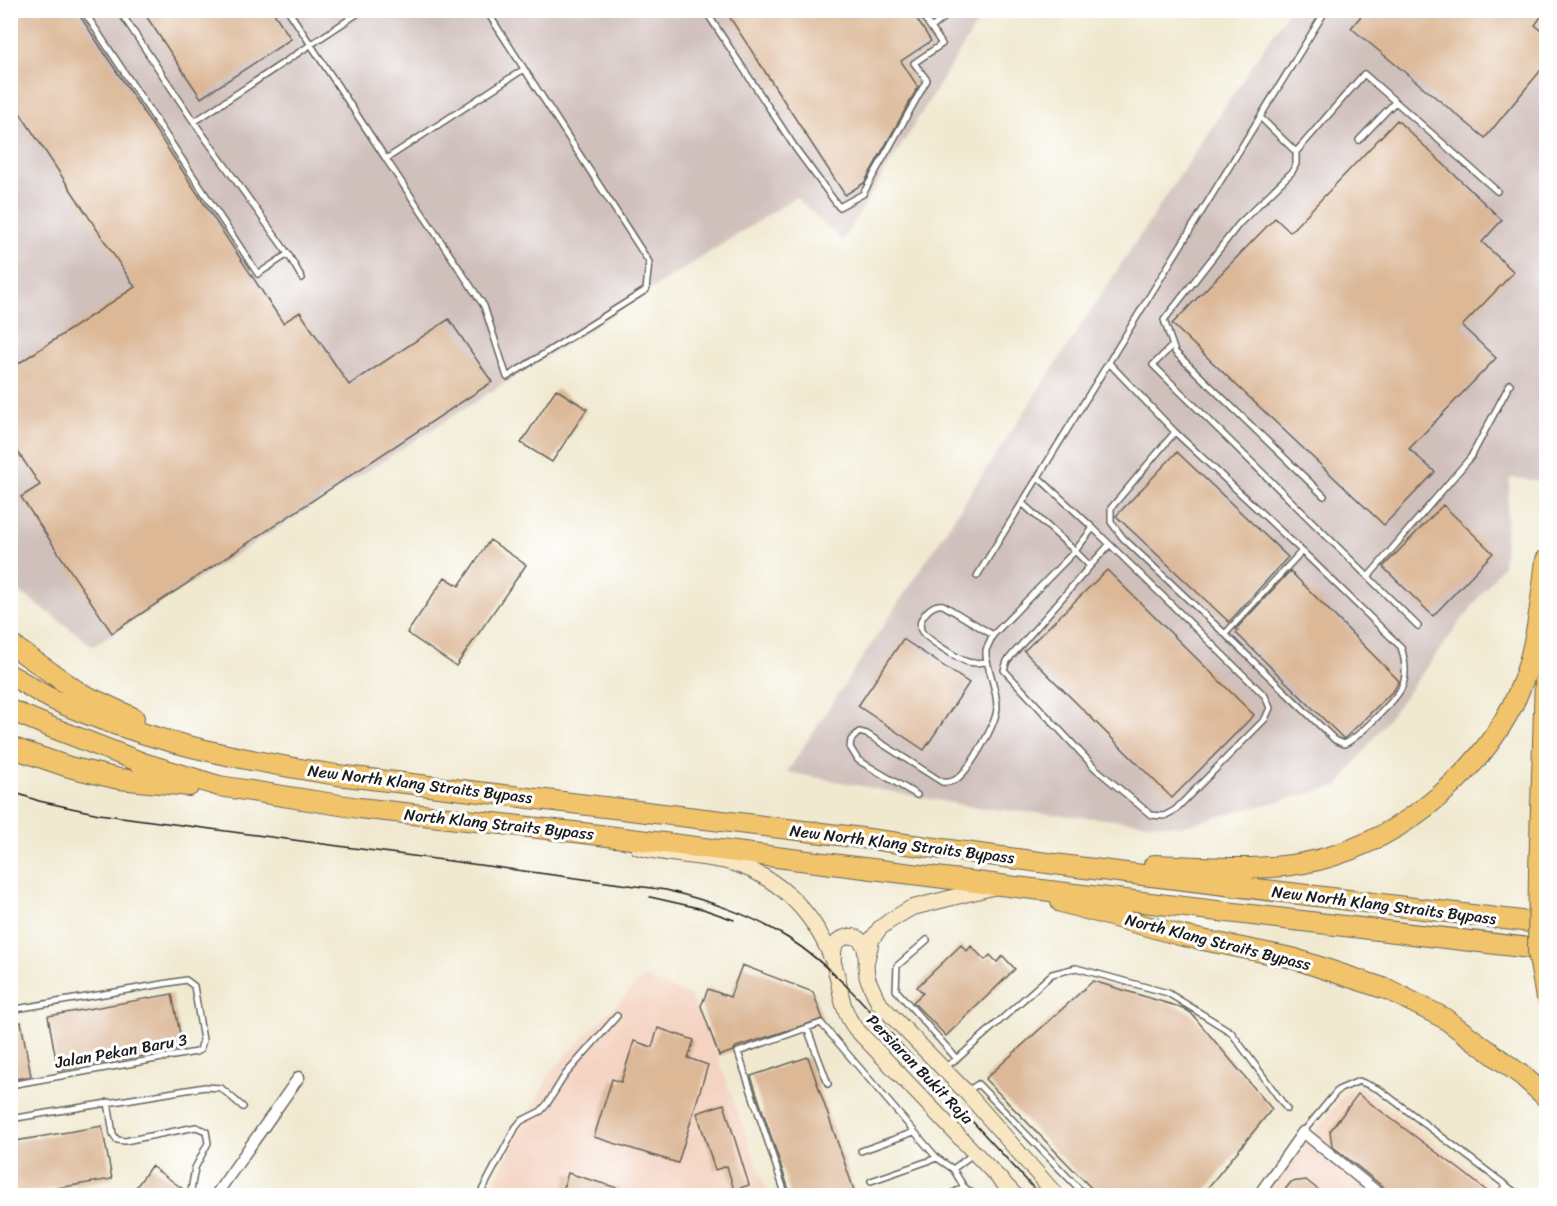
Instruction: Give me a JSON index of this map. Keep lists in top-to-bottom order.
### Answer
{
  "streets": {
    "highway": ["New North Klang Straits Bypass", "North Klang Straits Bypass"],
    "main road": ["Persiaran Bukit Raja"],
    "lane": ["Jalan Pekan Baru 3"]
  },
  "crossings": [
    ["North Klang Straits Bypass", "Persiaran Bukit Raja"]
  ]
}
